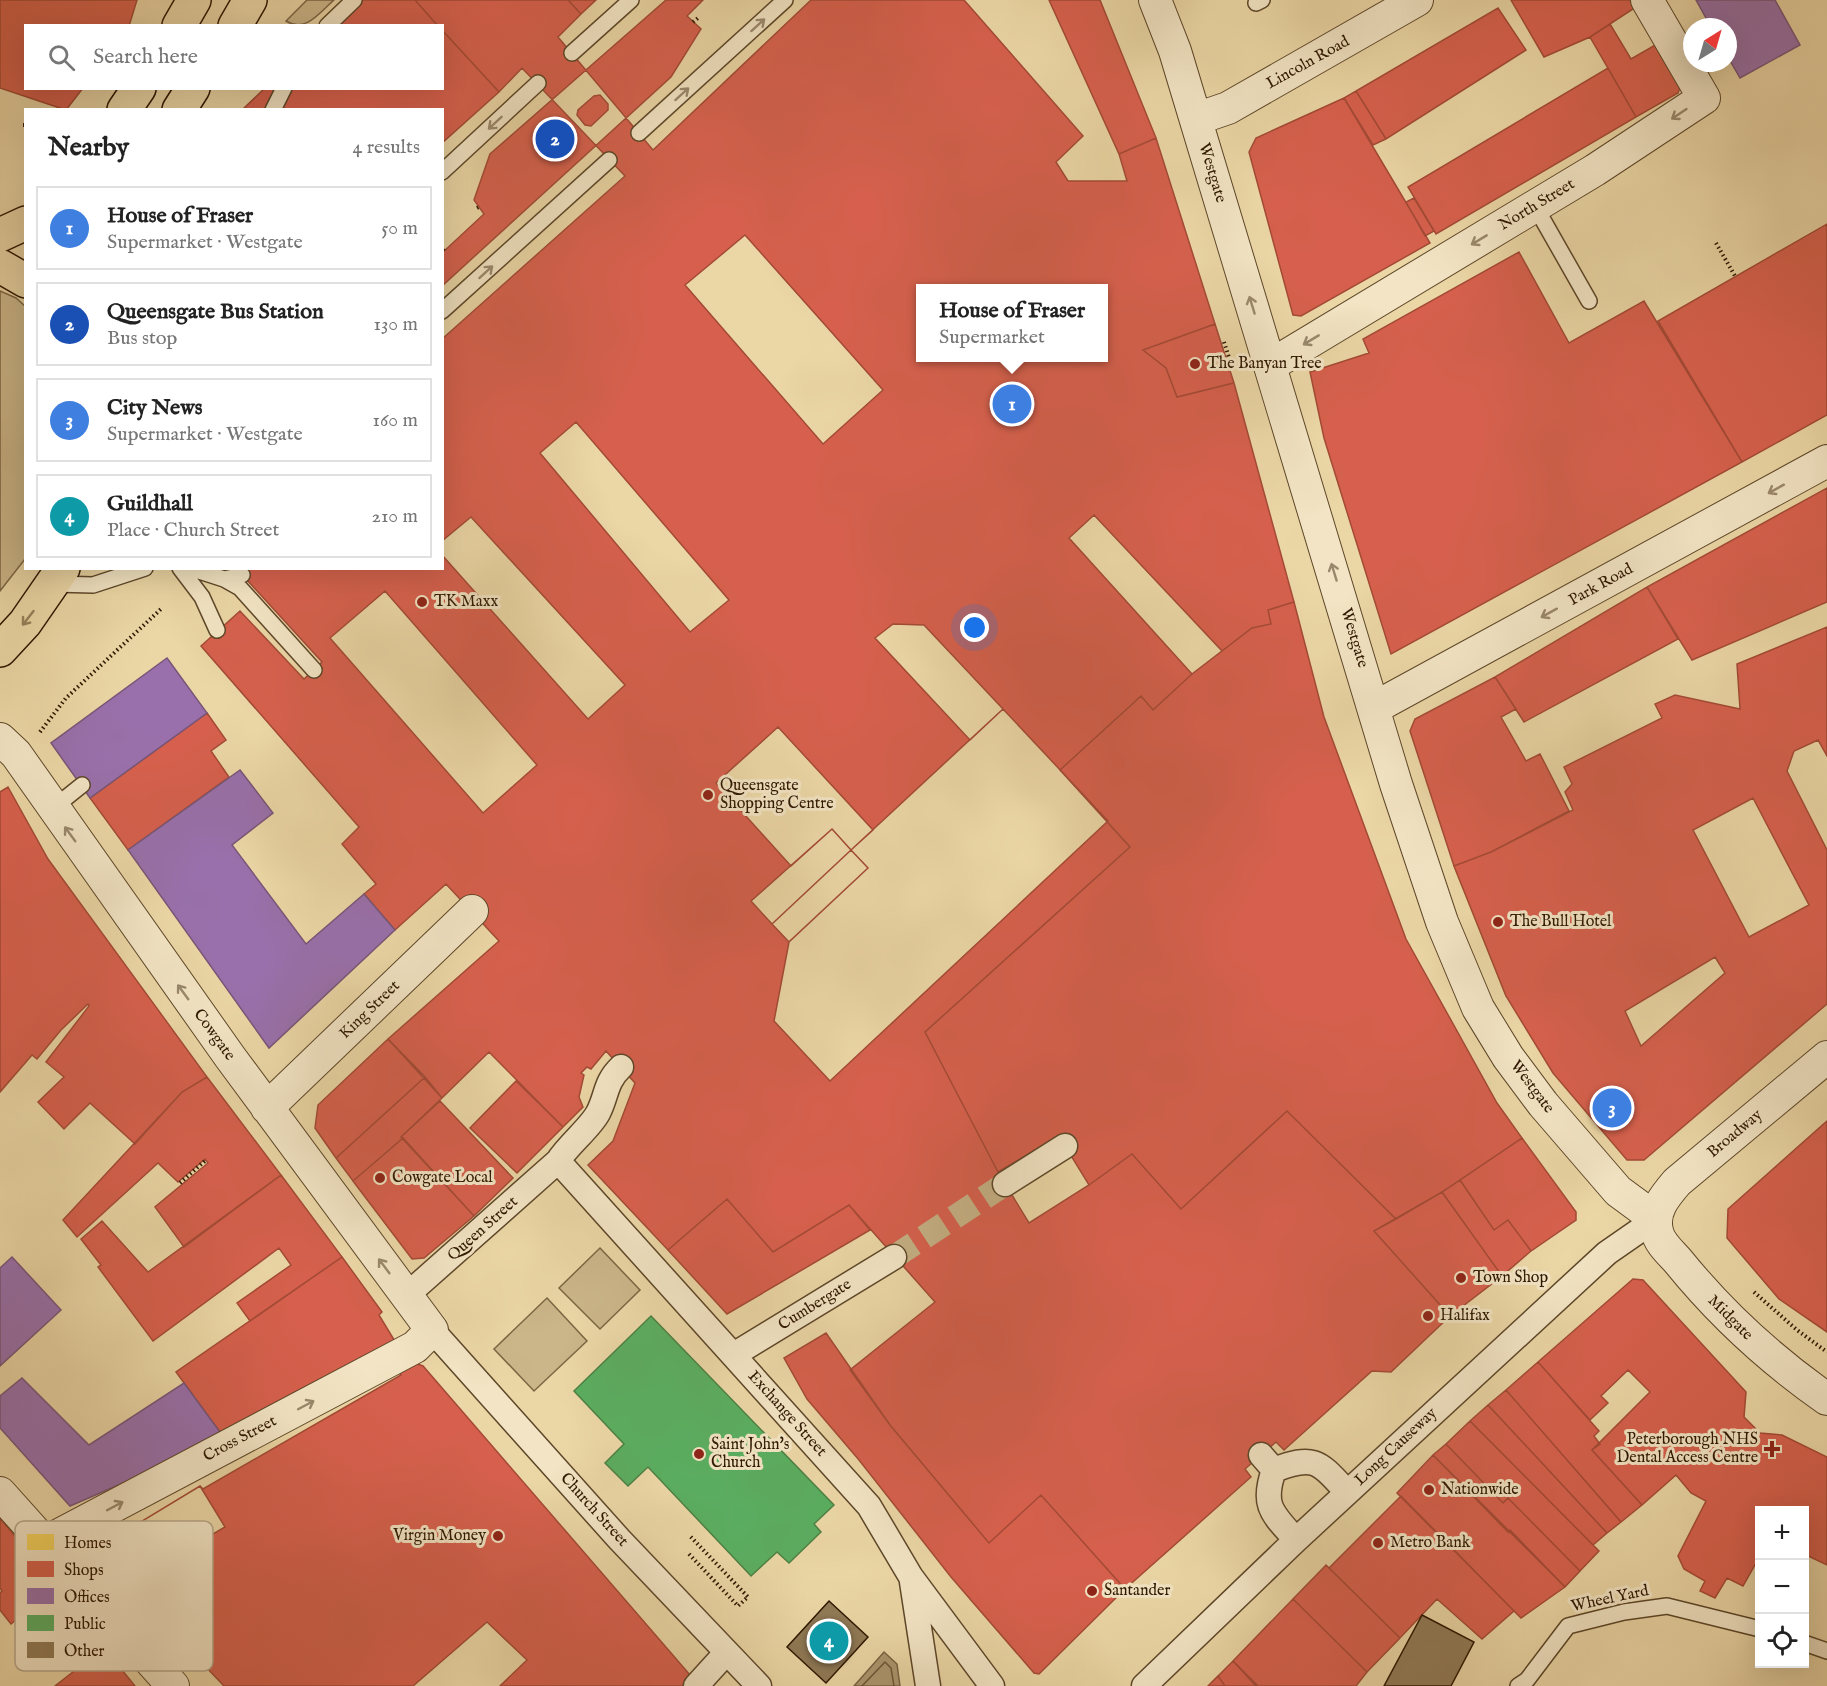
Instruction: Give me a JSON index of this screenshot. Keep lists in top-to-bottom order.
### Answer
{
  "streets": {
    "street": [
      "Lincoln Road",
      "Westgate",
      "North Street",
      "Park Road",
      "King Street",
      "Cowgate",
      "Broadway",
      "Queen Street",
      "Cumbergate",
      "Midgate",
      "Exchange Street",
      "Cross Street",
      "Long Causeway",
      "Church Street"
    ],
    "lane": ["Wheel Yard"]
  },
  "crossings": [
    ["Lincoln Road", "Westgate"],
    ["Westgate", "North Street"],
    ["Westgate", "Park Road"],
    ["Westgate", "Broadway"],
    ["Westgate", "Midgate"],
    ["Westgate", "Long Causeway"],
    ["King Street", "Cowgate"],
    ["Cowgate", "Queen Street"],
    ["Cowgate", "Cross Street"],
    ["Cowgate", "Church Street"],
    ["Broadway", "Midgate"],
    ["Broadway", "Long Causeway"],
    ["Queen Street", "Exchange Street"],
    ["Cumbergate", "Exchange Street"],
    ["Midgate", "Long Causeway"],
    ["Cross Street", "Church Street"]
  ],
  "one_way": [
    "Westgate",
    "North Street",
    "Park Road",
    "Cowgate",
    "Cross Street"
  ],
  "places": {
    "other": [
      "The Banyan Tree",
      "TK Maxx",
      "Queensgate Shopping Centre",
      "The Bull Hotel",
      "Cowgate Local",
      "Town Shop",
      "Halifax",
      "Saint John's Church",
      "Nationwide",
      "Virgin Money",
      "Metro Bank",
      "Santander"
    ],
    "health": ["Peterborough NHS Dental Access Centre"]
  },
  "legend": [
    "Homes",
    "Shops",
    "Offices",
    "Public",
    "Other"
  ],
  "north": "top right",
  "page": {
    "search": "Search here",
    "heading": ["Nearby", "4 results"],
    "pins": [
      "2",
      "1",
      "3",
      "4"
    ],
    "list": [
      {
        "mark": "1",
        "name": "House of Fraser",
        "note": "Supermarket · Westgate",
        "value": "50 m"
      },
      {
        "mark": "2",
        "name": "Queensgate Bus Station",
        "note": "Bus stop",
        "value": "130 m"
      },
      {
        "mark": "3",
        "name": "City News",
        "note": "Supermarket · Westgate",
        "value": "160 m"
      },
      {
        "mark": "4",
        "name": "Guildhall",
        "note": "Place · Church Street",
        "value": "210 m"
      }
    ],
    "popup": ["House of Fraser", "Supermarket"],
    "map_buttons": ["+", "−"]
  }
}
